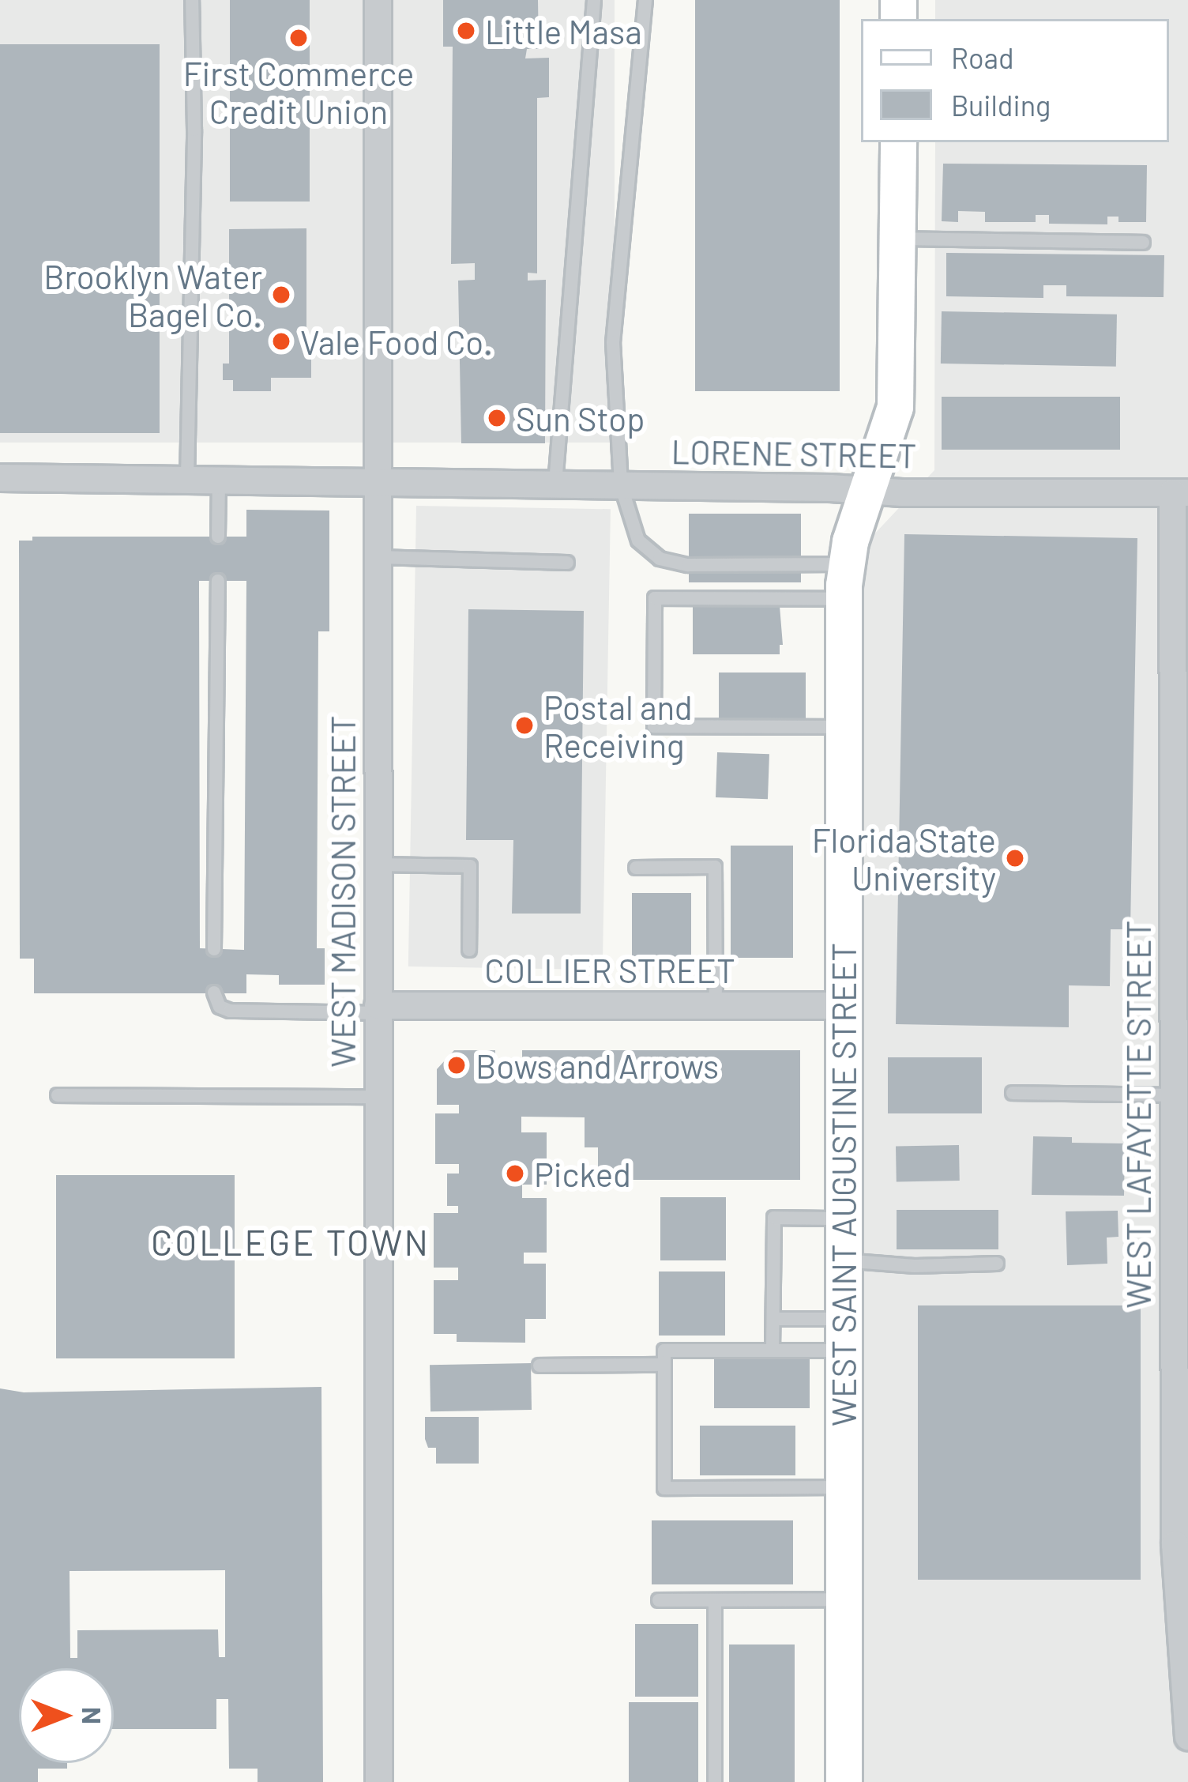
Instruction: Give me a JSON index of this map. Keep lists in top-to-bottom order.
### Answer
{
  "streets": {
    "main road": ["WEST SAINT AUGUSTINE STREET"],
    "street": [
      "LORENE STREET",
      "WEST MADISON STREET",
      "COLLIER STREET",
      "WEST LAFAYETTE STREET"
    ]
  },
  "crossings": [
    ["LORENE STREET", "WEST MADISON STREET"],
    ["LORENE STREET", "WEST LAFAYETTE STREET"],
    ["LORENE STREET", "WEST SAINT AUGUSTINE STREET"],
    ["WEST MADISON STREET", "COLLIER STREET"],
    ["COLLIER STREET", "WEST SAINT AUGUSTINE STREET"]
  ],
  "districts": ["COLLEGE TOWN"],
  "places": [
    "Little Masa",
    "First Commerce Credit Union",
    "Brooklyn Water Bagel Co.",
    "Vale Food Co.",
    "Sun Stop",
    "Postal and Receiving",
    "Florida State University",
    "Bows and Arrows",
    "Picked"
  ],
  "legend": ["Road", "Building"],
  "north": "right"
}
